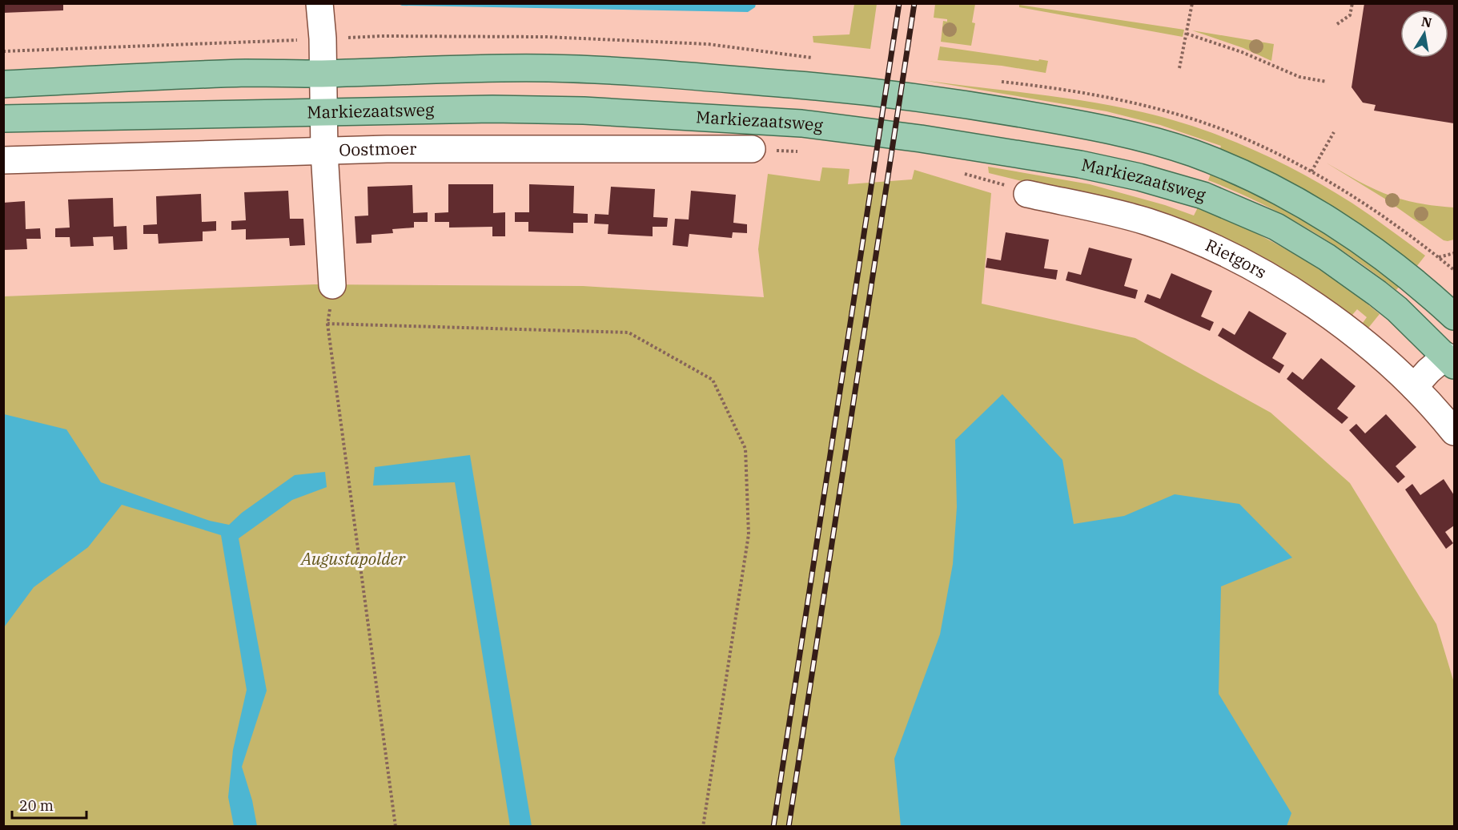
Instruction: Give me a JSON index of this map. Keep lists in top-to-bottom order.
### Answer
{
  "streets": {
    "main road": ["Markiezaatsweg"],
    "street": ["Oostmoer", "Rietgors"]
  },
  "crossings": [
    ["Markiezaatsweg", "Oostmoer"]
  ],
  "parks": ["Augustapolder"],
  "scale_bar": "20 m",
  "north": "top"
}
